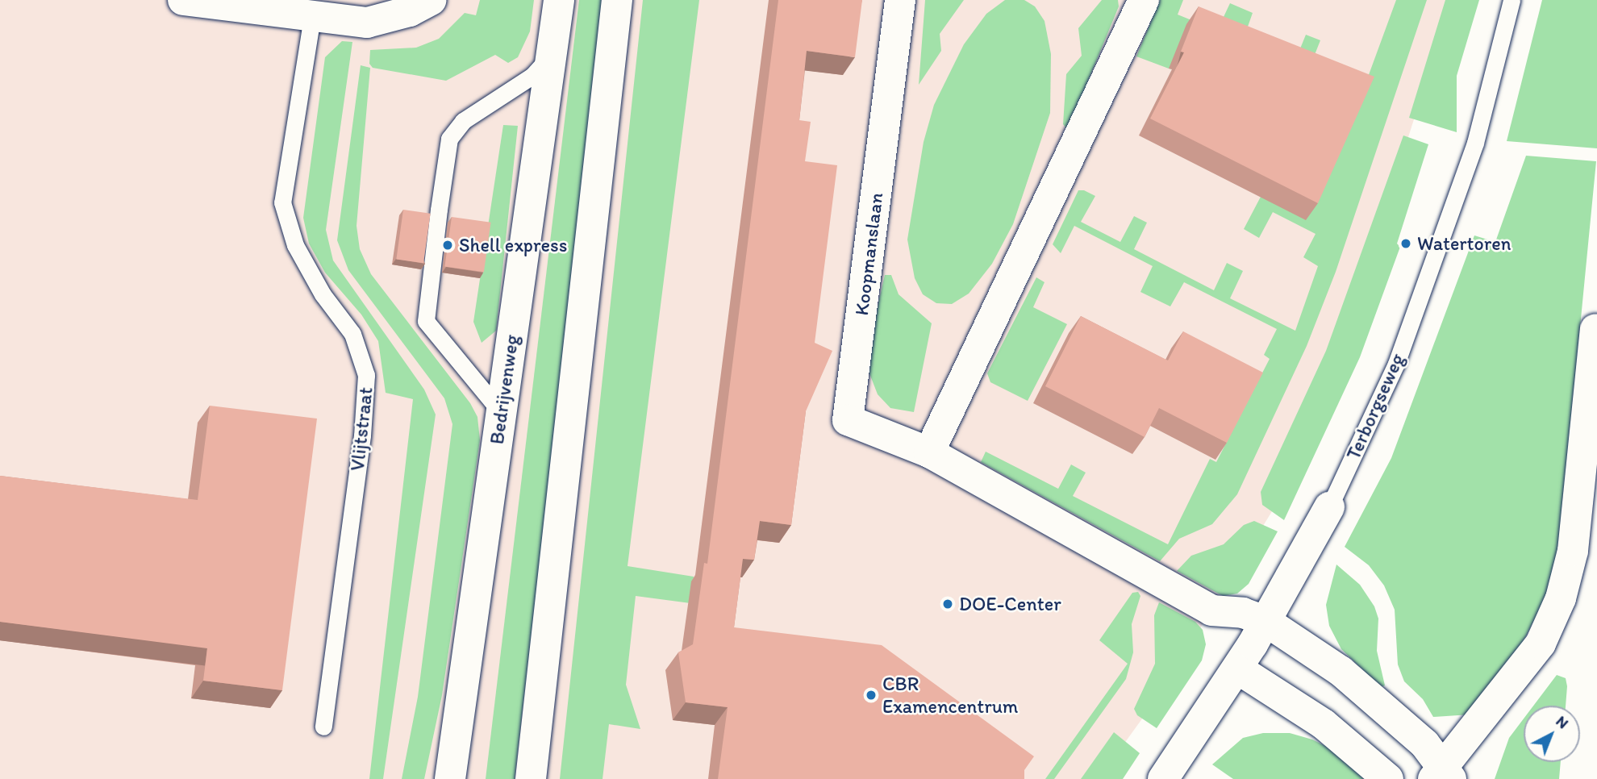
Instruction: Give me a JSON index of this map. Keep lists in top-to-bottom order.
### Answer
{
  "streets": {
    "street": ["Koopmanslaan", "Bedrijvenweg", "Terborgseweg"],
    "lane": ["Vlijtstraat"]
  },
  "crossings": [
    ["Koopmanslaan", "Terborgseweg"]
  ],
  "places": [
    "Watertoren",
    "Shell express",
    "DOE-Center",
    "CBR Examencentrum"
  ],
  "north": "top right"
}
